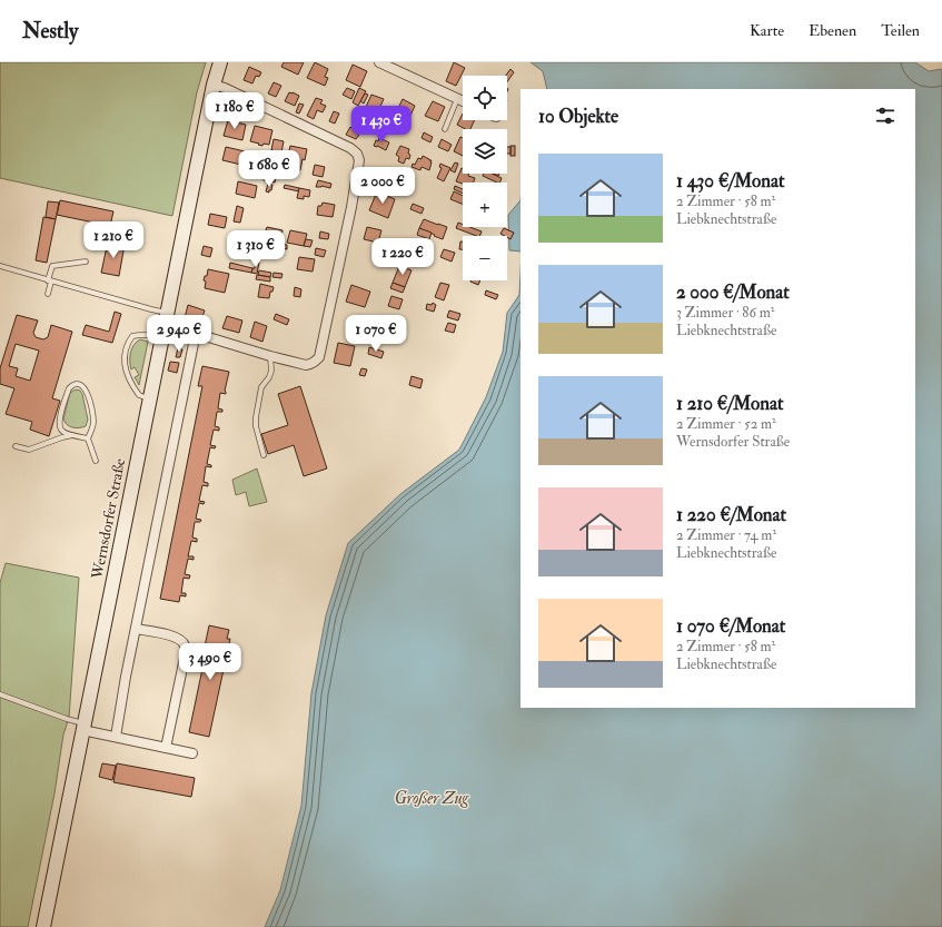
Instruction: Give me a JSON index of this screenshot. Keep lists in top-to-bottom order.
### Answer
{
  "streets": {
    "main road": ["Wernsdorfer Straße"]
  },
  "water": ["Großer Zug"],
  "page": {
    "header": "Nestly",
    "nav": ["Karte", "Ebenen", "Teilen"],
    "map_buttons": ["+", "−"],
    "heading": "10 Objekte",
    "price": [
      "1 180 €",
      "1 430 €",
      "1 680 €",
      "2 000 €",
      "1 210 €",
      "1 310 €",
      "1 220 €",
      "2 940 €",
      "1 070 €",
      "3 490 €"
    ],
    "list": [
      {
        "name": "1 430 €/Monat",
        "note": "2 Zimmer · 58 m² · Liebknechtstraße"
      },
      {
        "name": "2 000 €/Monat",
        "note": "3 Zimmer · 86 m² · Liebknechtstraße"
      },
      {
        "name": "1 210 €/Monat",
        "note": "2 Zimmer · 52 m² · Wernsdorfer Straße"
      },
      {
        "name": "1 220 €/Monat",
        "note": "2 Zimmer · 74 m² · Liebknechtstraße"
      },
      {
        "name": "1 070 €/Monat",
        "note": "2 Zimmer · 58 m² · Liebknechtstraße"
      }
    ]
  }
}
